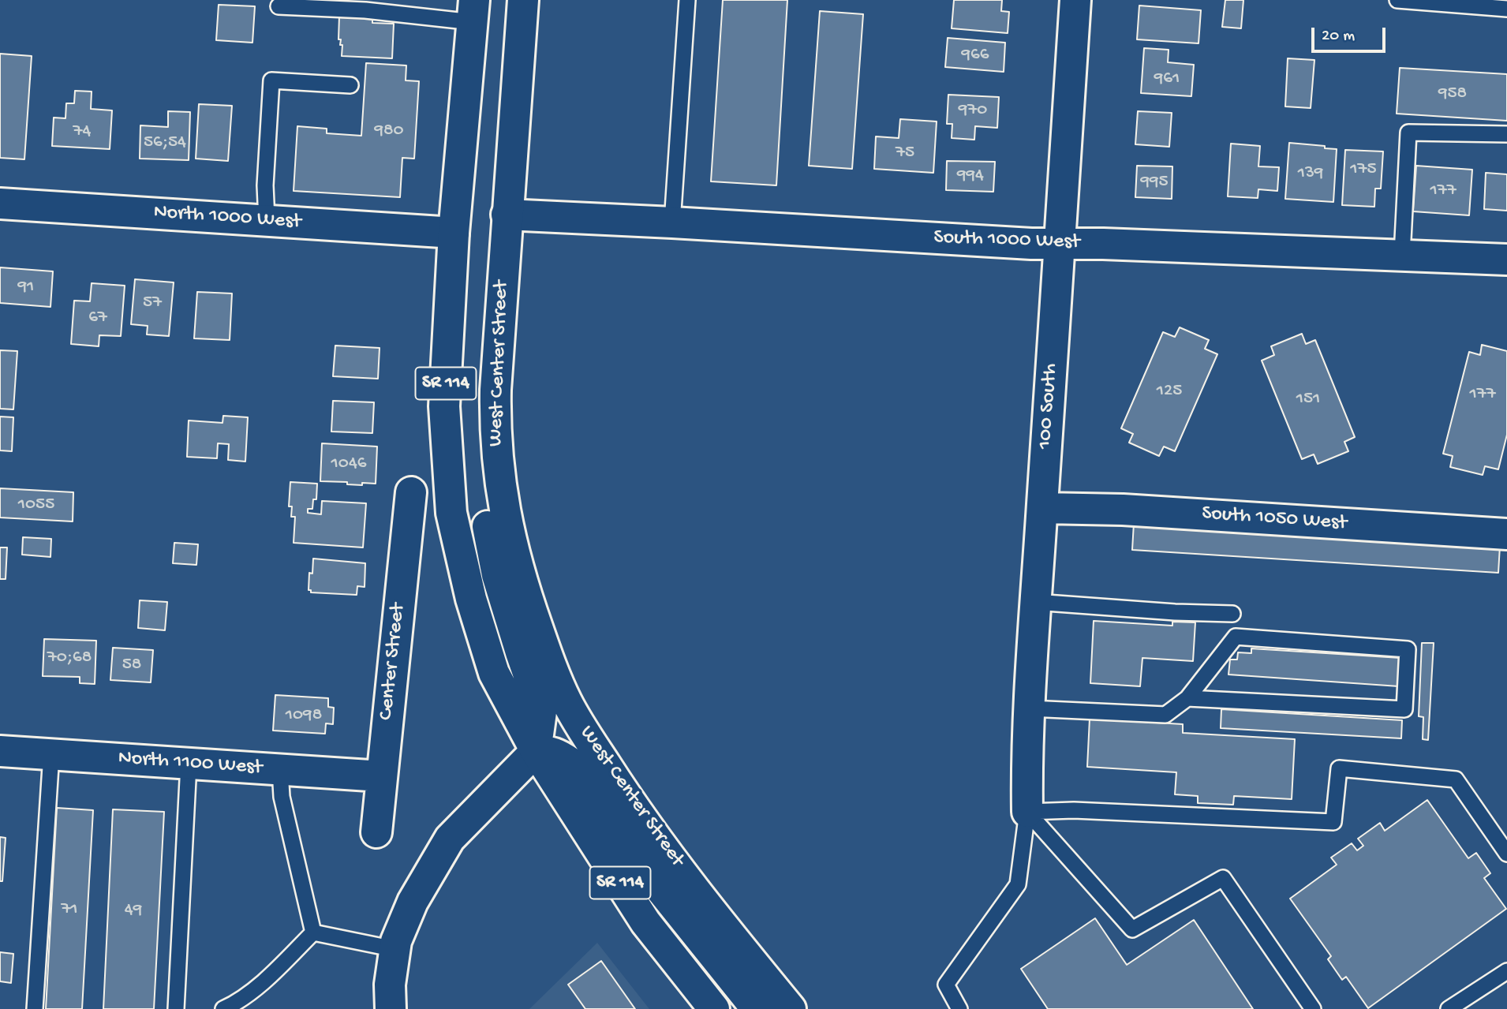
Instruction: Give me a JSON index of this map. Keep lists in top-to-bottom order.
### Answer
{
  "streets": {
    "street": [
      "North 1000 West",
      "South 1000 West",
      "West Center Street",
      "SR 114",
      "100 South",
      "South 1050 West",
      "Center Street",
      "North 1100 West"
    ]
  },
  "crossings": [
    ["North 1000 West", "SR 114"],
    ["South 1000 West", "West Center Street"],
    ["South 1000 West", "100 South"],
    ["100 South", "South 1050 West"],
    ["Center Street", "North 1100 West"]
  ],
  "house_numbers": [
    "966",
    "961",
    "958",
    "970",
    "980",
    "74",
    "56;54",
    "75",
    "175",
    "139",
    "994",
    "995",
    "177",
    "91",
    "57",
    "67",
    "125",
    "177",
    "151",
    "1046",
    "1055",
    "70;68",
    "58",
    "1098",
    "71",
    "49"
  ],
  "scale_bar": "20 m"
}
